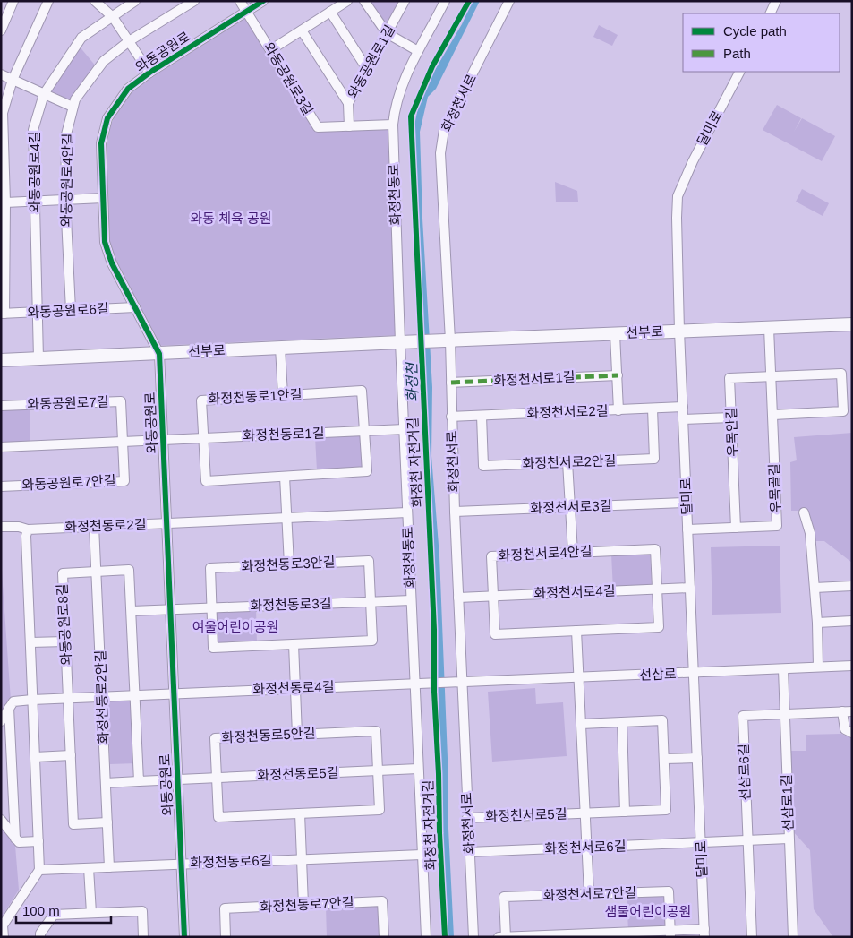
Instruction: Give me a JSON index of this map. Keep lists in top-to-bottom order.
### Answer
{
  "streets": {
    "main road": ["선부로"],
    "street": [
      "와동공원로",
      "와동공원로1길",
      "와동공원로3길",
      "화정천서로",
      "달미로",
      "와동공원로4길",
      "와동공원로4안길",
      "화정천동로",
      "와동공원로6길",
      "화정천서로1길",
      "화정천동로1안길",
      "와동공원로7길",
      "화정천서로2길",
      "우목안길",
      "화정천동로1길",
      "화정천서로2안길",
      "와동공원로7안길",
      "우목골길",
      "화정천서로3길",
      "화정천동로2길",
      "화정천서로4안길",
      "화정천동로3안길",
      "화정천서로4길",
      "화정천동로3길",
      "와동공원로8길",
      "선삼로",
      "화정천동로4길",
      "화정천동로2안길",
      "화정천동로5안길",
      "선삼로6길",
      "화정천동로5길",
      "선삼로1길",
      "화정천서로5길",
      "화정천서로6길",
      "화정천동로6길",
      "화정천서로7안길",
      "화정천동로7안길"
    ],
    "cycle path": ["화정천 자전거길"]
  },
  "crossings": [
    ["와동공원로", "와동공원로3길"],
    ["와동공원로", "와동공원로6길"],
    ["와동공원로", "선부로"],
    ["와동공원로", "화정천동로1길"],
    ["와동공원로", "화정천동로2길"],
    ["와동공원로", "화정천동로3길"],
    ["와동공원로", "화정천동로4길"],
    ["와동공원로", "화정천동로5길"],
    ["와동공원로", "화정천동로6길"],
    ["와동공원로1길", "와동공원로3길"],
    ["와동공원로3길", "화정천동로"],
    ["화정천서로", "선부로"],
    ["화정천서로", "화정천서로1길"],
    ["화정천서로", "화정천서로2길"],
    ["화정천서로", "화정천서로3길"],
    ["화정천서로", "화정천서로4길"],
    ["화정천서로", "선삼로"],
    ["화정천서로", "화정천서로5길"],
    ["화정천서로", "화정천서로6길"],
    ["달미로", "선부로"],
    ["달미로", "화정천서로2길"],
    ["달미로", "우목골길"],
    ["달미로", "화정천서로3길"],
    ["달미로", "화정천서로4길"],
    ["달미로", "선삼로"],
    ["달미로", "화정천서로6길"],
    ["와동공원로4길", "와동공원로6길"],
    ["와동공원로4길", "선부로"],
    ["와동공원로4안길", "와동공원로6길"],
    ["화정천동로", "선부로"],
    ["화정천동로", "화정천동로1길"],
    ["화정천동로", "화정천동로2길"],
    ["화정천동로", "화정천동로3길"],
    ["화정천동로", "화정천동로4길"],
    ["화정천동로", "화정천동로5길"],
    ["화정천동로", "화정천동로6길"],
    ["선부로", "우목골길"],
    ["화정천동로1안길", "화정천동로1길"],
    ["와동공원로7길", "와동공원로7안길"],
    ["화정천서로2길", "화정천서로2안길"],
    ["우목안길", "우목골길"],
    ["화정천동로2길", "화정천동로2안길"],
    ["화정천서로4안길", "화정천서로4길"],
    ["화정천서로4안길", "화정천서로5길"],
    ["화정천동로3안길", "화정천동로3길"],
    ["화정천동로3길", "와동공원로8길"],
    ["와동공원로8길", "화정천동로4길"],
    ["와동공원로8길", "화정천동로2안길"],
    ["선삼로", "화정천동로4길"],
    ["선삼로", "선삼로1길"],
    ["선삼로", "화정천서로5길"],
    ["화정천동로4길", "화정천동로2안길"],
    ["화정천동로2안길", "화정천동로6길"],
    ["화정천동로5안길", "화정천동로5길"],
    ["선삼로6길", "선삼로1길"],
    ["선삼로6길", "화정천서로6길"],
    ["선삼로1길", "화정천서로6길"]
  ],
  "water": ["화정천"],
  "parks": ["와동 체육 공원", "여울어린이공원", "샘물어린이공원"],
  "legend": ["Cycle path", "Path"],
  "scale_bar": "100 m"
}
